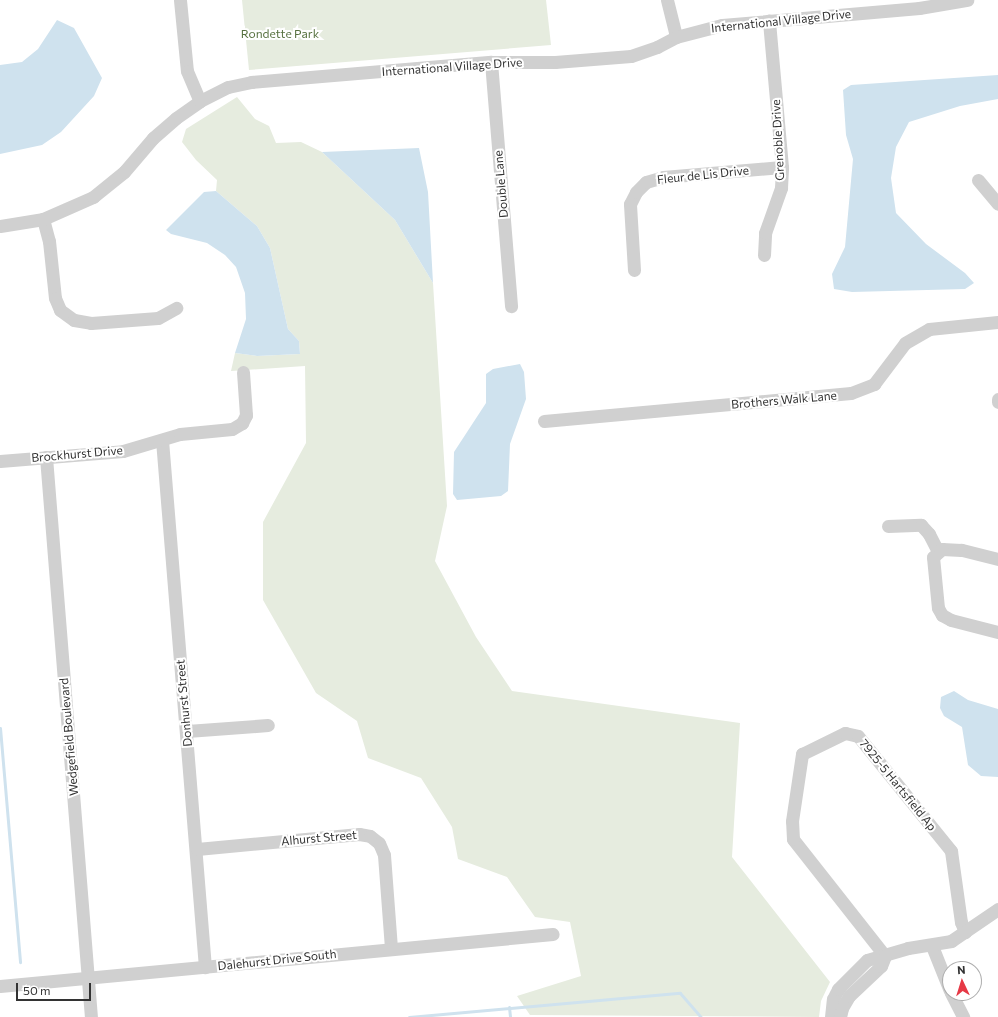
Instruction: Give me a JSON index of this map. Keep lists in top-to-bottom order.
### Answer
{
  "streets": {
    "street": [
      "International Village Drive",
      "Grenoble Drive",
      "Fleur de Lis Drive",
      "Double Lane",
      "Brothers Walk Lane",
      "Brockhurst Drive",
      "Donhurst Street",
      "Wedgefield Boulevard",
      "7925-5 Hartsfield Ap",
      "Alhurst Street",
      "Dalehurst Drive South"
    ]
  },
  "crossings": [
    ["International Village Drive", "Grenoble Drive"],
    ["International Village Drive", "Double Lane"],
    ["Grenoble Drive", "Fleur de Lis Drive"],
    ["Brockhurst Drive", "Donhurst Street"],
    ["Brockhurst Drive", "Wedgefield Boulevard"],
    ["Donhurst Street", "Alhurst Street"],
    ["Donhurst Street", "Dalehurst Drive South"],
    ["Wedgefield Boulevard", "Dalehurst Drive South"],
    ["Alhurst Street", "Dalehurst Drive South"]
  ],
  "parks": ["Rondette Park"],
  "scale_bar": "50 m",
  "north": "top"
}
